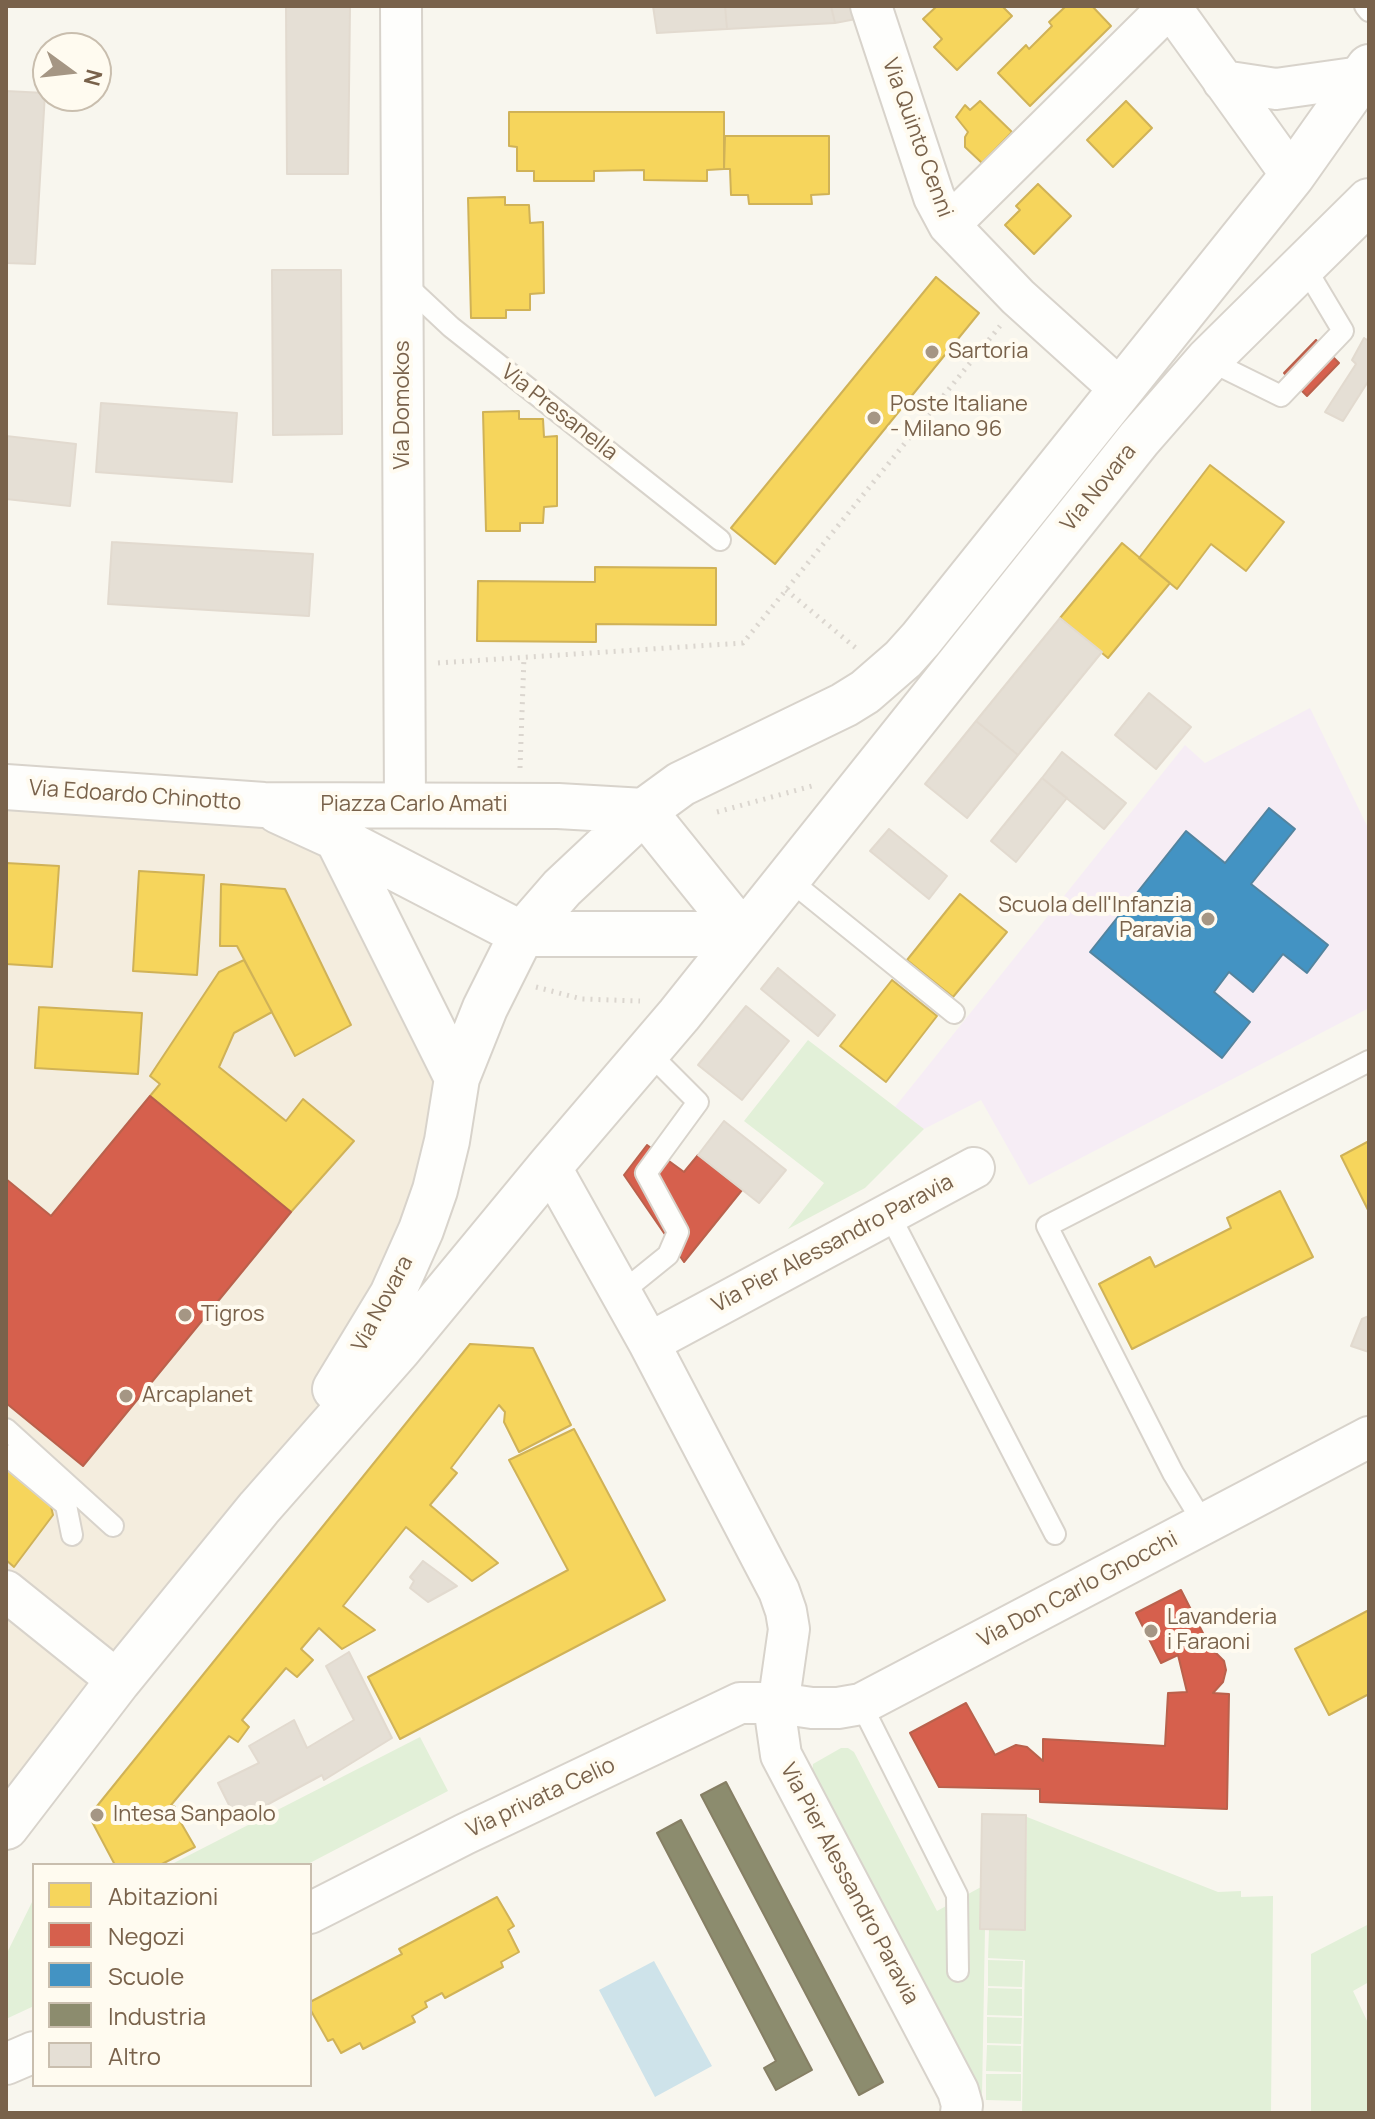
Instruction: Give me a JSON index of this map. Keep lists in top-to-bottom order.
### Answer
{
  "streets": {
    "street": [
      "Via Quinto Cenni",
      "Via Domokos",
      "Via Novara",
      "Via Edoardo Chinotto",
      "Piazza Carlo Amati",
      "Via Pier Alessandro Paravia",
      "Via Don Carlo Gnocchi",
      "Via privata Celio"
    ],
    "lane": ["Via Presanella"]
  },
  "crossings": [
    ["Via Quinto Cenni", "Via Novara"],
    ["Via Domokos", "Via Presanella"],
    ["Via Domokos", "Piazza Carlo Amati"],
    ["Via Novara", "Piazza Carlo Amati"],
    ["Via Novara", "Via Pier Alessandro Paravia"],
    ["Via Edoardo Chinotto", "Piazza Carlo Amati"],
    ["Via Pier Alessandro Paravia", "Via Don Carlo Gnocchi"],
    ["Via Pier Alessandro Paravia", "Via privata Celio"],
    ["Via Don Carlo Gnocchi", "Via privata Celio"]
  ],
  "places": [
    "Sartoria",
    "Poste Italiane - Milano 96",
    "Scuola dell'Infanzia Paravia",
    "Tigros",
    "Arcaplanet",
    "Lavanderia i Faraoni",
    "Intesa Sanpaolo"
  ],
  "legend": [
    "Abitazioni",
    "Negozi",
    "Scuole",
    "Industria",
    "Altro"
  ],
  "north": "right"
}
